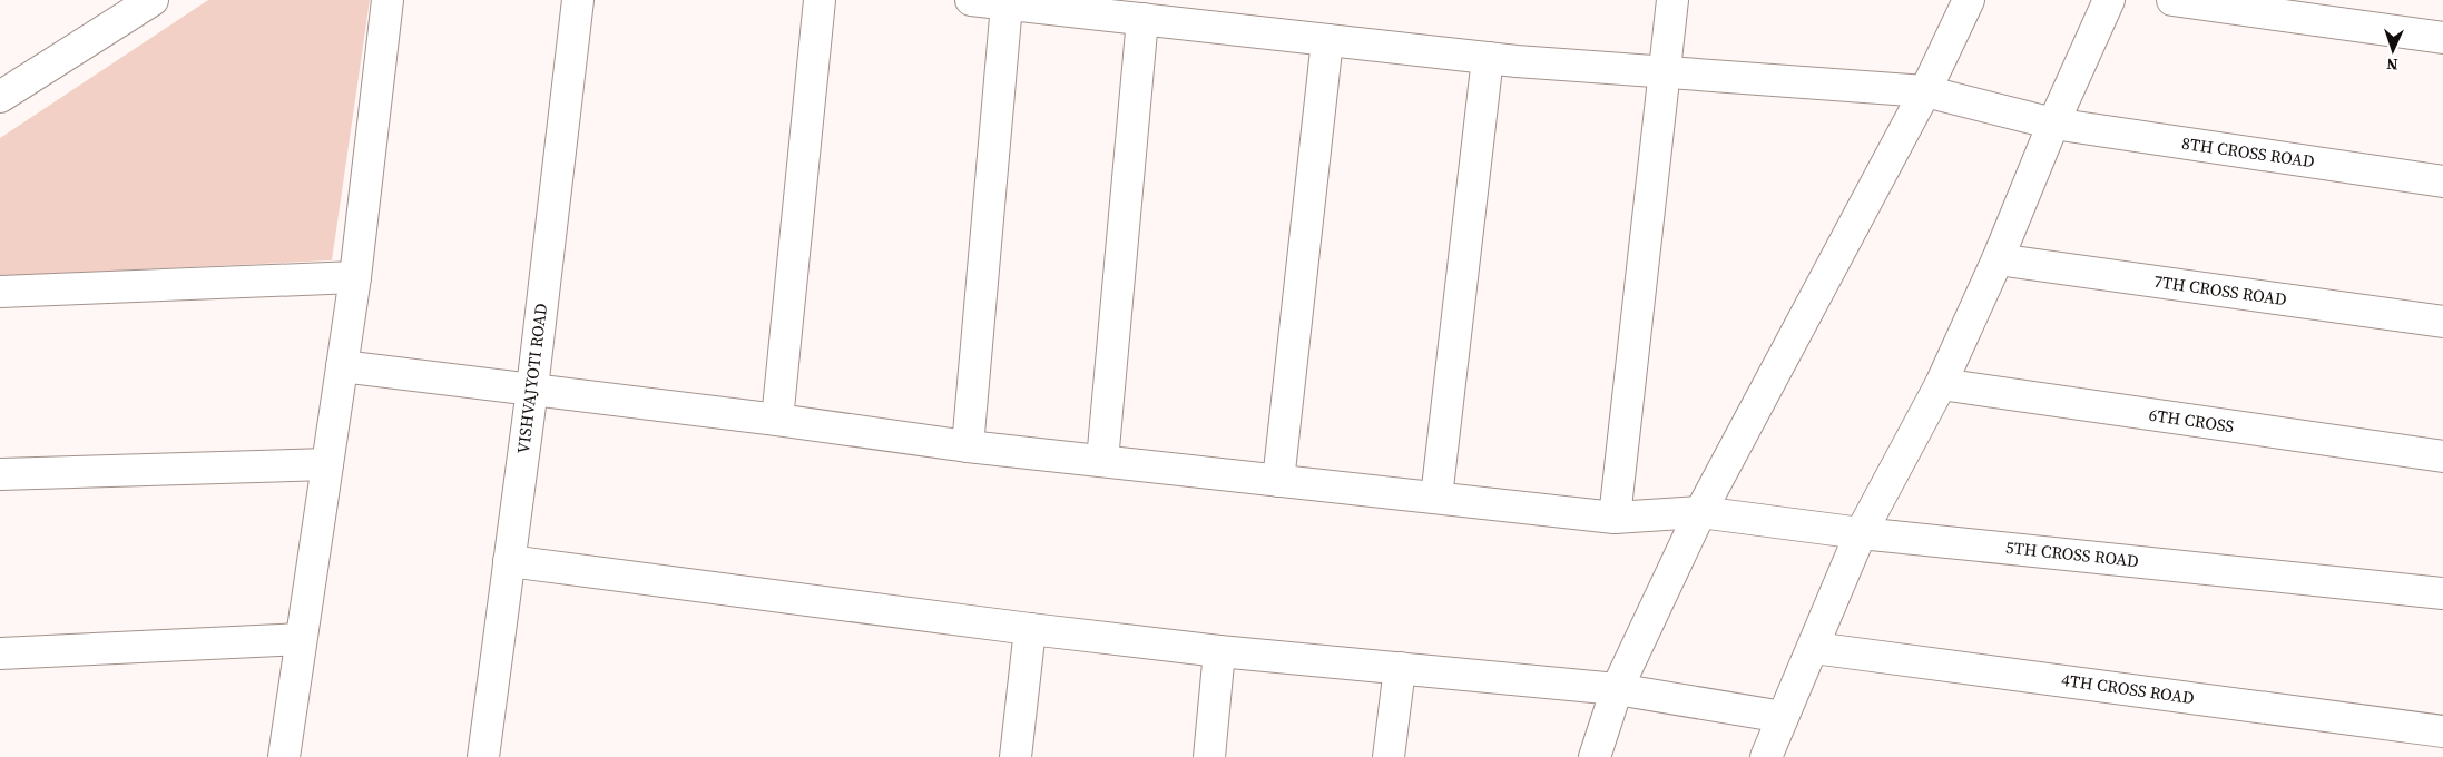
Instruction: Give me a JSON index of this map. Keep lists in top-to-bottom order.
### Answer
{
  "streets": {
    "street": [
      "8TH CROSS ROAD",
      "7TH CROSS ROAD",
      "VISHVAJYOTI ROAD",
      "6TH CROSS",
      "5TH CROSS ROAD",
      "4TH CROSS ROAD"
    ]
  },
  "crossings": [
    ["VISHVAJYOTI ROAD", "5TH CROSS ROAD"]
  ],
  "north": "bottom"
}
